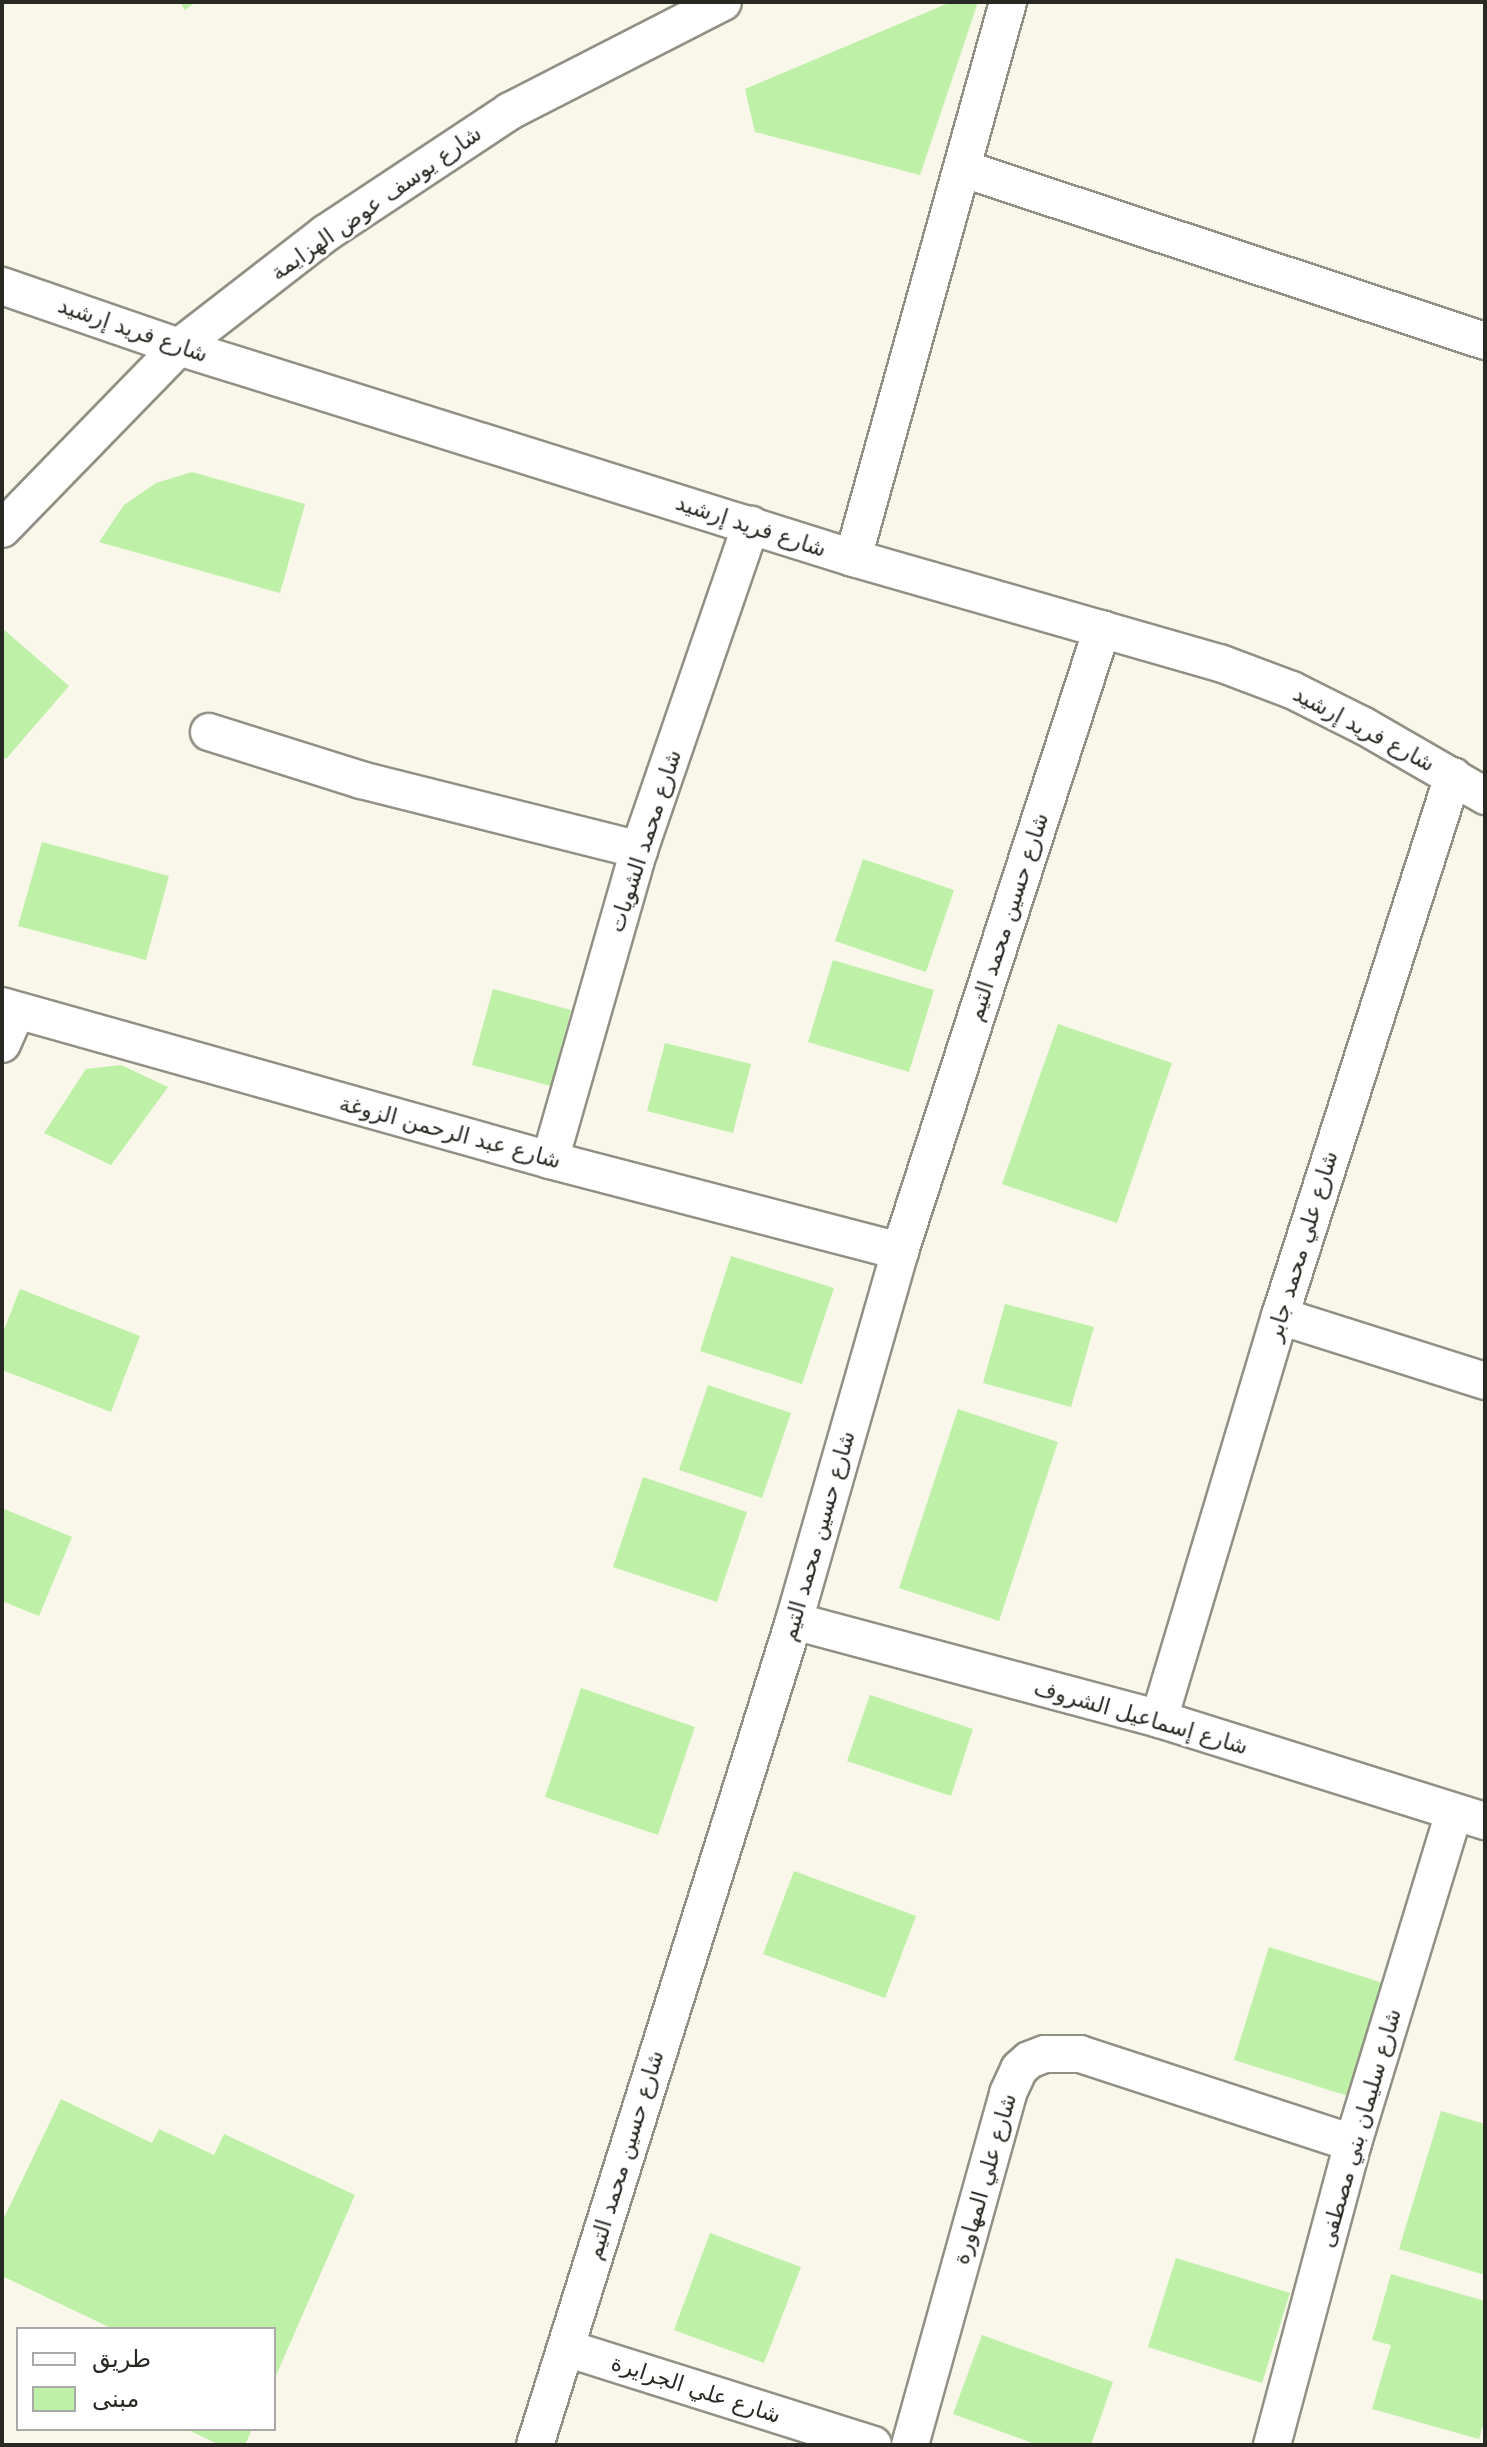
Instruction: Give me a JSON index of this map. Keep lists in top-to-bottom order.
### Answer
{
  "streets": {
    "street": [
      "شارع يوسف عوض الهزايمة",
      "شارع فريد إرشيد",
      "شارع محمد الشويات",
      "شارع حسين محمد التيم",
      "شارع عبد الرحمن الزوغة",
      "شارع علي محمد جابر",
      "شارع إسماعيل الشروف",
      "شارع سليمان بني مصطفى",
      "شارع علي المهاورة",
      "شارع علي الجرايرة"
    ]
  },
  "crossings": [
    ["شارع يوسف عوض الهزايمة", "شارع فريد إرشيد"],
    ["شارع فريد إرشيد", "شارع محمد الشويات"],
    ["شارع فريد إرشيد", "شارع حسين محمد التيم"],
    ["شارع فريد إرشيد", "شارع علي محمد جابر"],
    ["شارع محمد الشويات", "شارع عبد الرحمن الزوغة"],
    ["شارع حسين محمد التيم", "شارع عبد الرحمن الزوغة"],
    ["شارع حسين محمد التيم", "شارع إسماعيل الشروف"],
    ["شارع حسين محمد التيم", "شارع علي الجرايرة"],
    ["شارع علي محمد جابر", "شارع إسماعيل الشروف"],
    ["شارع إسماعيل الشروف", "شارع سليمان بني مصطفى"],
    ["شارع سليمان بني مصطفى", "شارع علي المهاورة"]
  ],
  "legend": ["طريق", "مبنى"]
}
